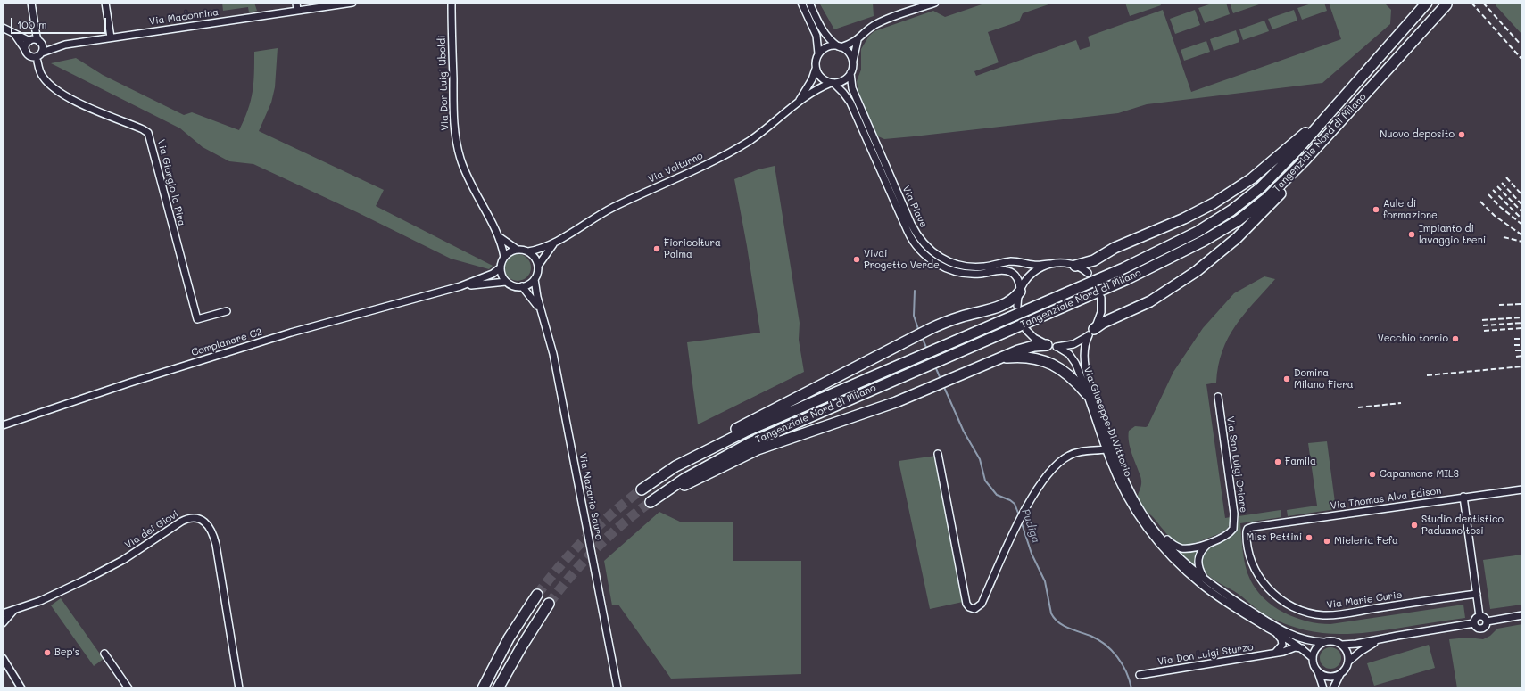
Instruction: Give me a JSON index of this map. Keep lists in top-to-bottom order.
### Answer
{
  "streets": {
    "highway": ["Tangenziale Nord di Milano"],
    "street": [
      "Via Madonnina",
      "Via Don Luigi Uboldi",
      "Via Volturno",
      "Via Giorgio la Pira",
      "Via Piave",
      "Complanare C2",
      "Via Giuseppe Di Vittorio",
      "Via San Luigi Orione",
      "Via Nazario Sauro",
      "Via Thomas Alva Edison",
      "Via dei Giovi",
      "Via Marie Curie",
      "Via Don Luigi Sturzo"
    ]
  },
  "crossings": [
    ["Via Don Luigi Uboldi", "Via Volturno"],
    ["Via Don Luigi Uboldi", "Complanare C2"],
    ["Via Don Luigi Uboldi", "Via Nazario Sauro"],
    ["Tangenziale Nord di Milano", "Via Piave"],
    ["Via Volturno", "Via Piave"],
    ["Via Volturno", "Complanare C2"],
    ["Via Volturno", "Via Nazario Sauro"],
    ["Complanare C2", "Via Nazario Sauro"],
    ["Via Giuseppe Di Vittorio", "Via San Luigi Orione"],
    ["Via Giuseppe Di Vittorio", "Via Don Luigi Sturzo"],
    ["Via Thomas Alva Edison", "Via Marie Curie"]
  ],
  "water": ["Pudiga"],
  "places": [
    "Nuovo deposito",
    "Aule di formazione",
    "Impianto di lavaggio treni",
    "Fioricoltura Palma",
    "Vivai Progetto Verde",
    "Vecchio tornio",
    "Domina Milano Fiera",
    "Famila",
    "Capannone MILS",
    "Studio dentistico Paduano tosi",
    "Miss Pettini",
    "Mieleria Fefa",
    "Bep's"
  ],
  "scale_bar": "100 m"
}
